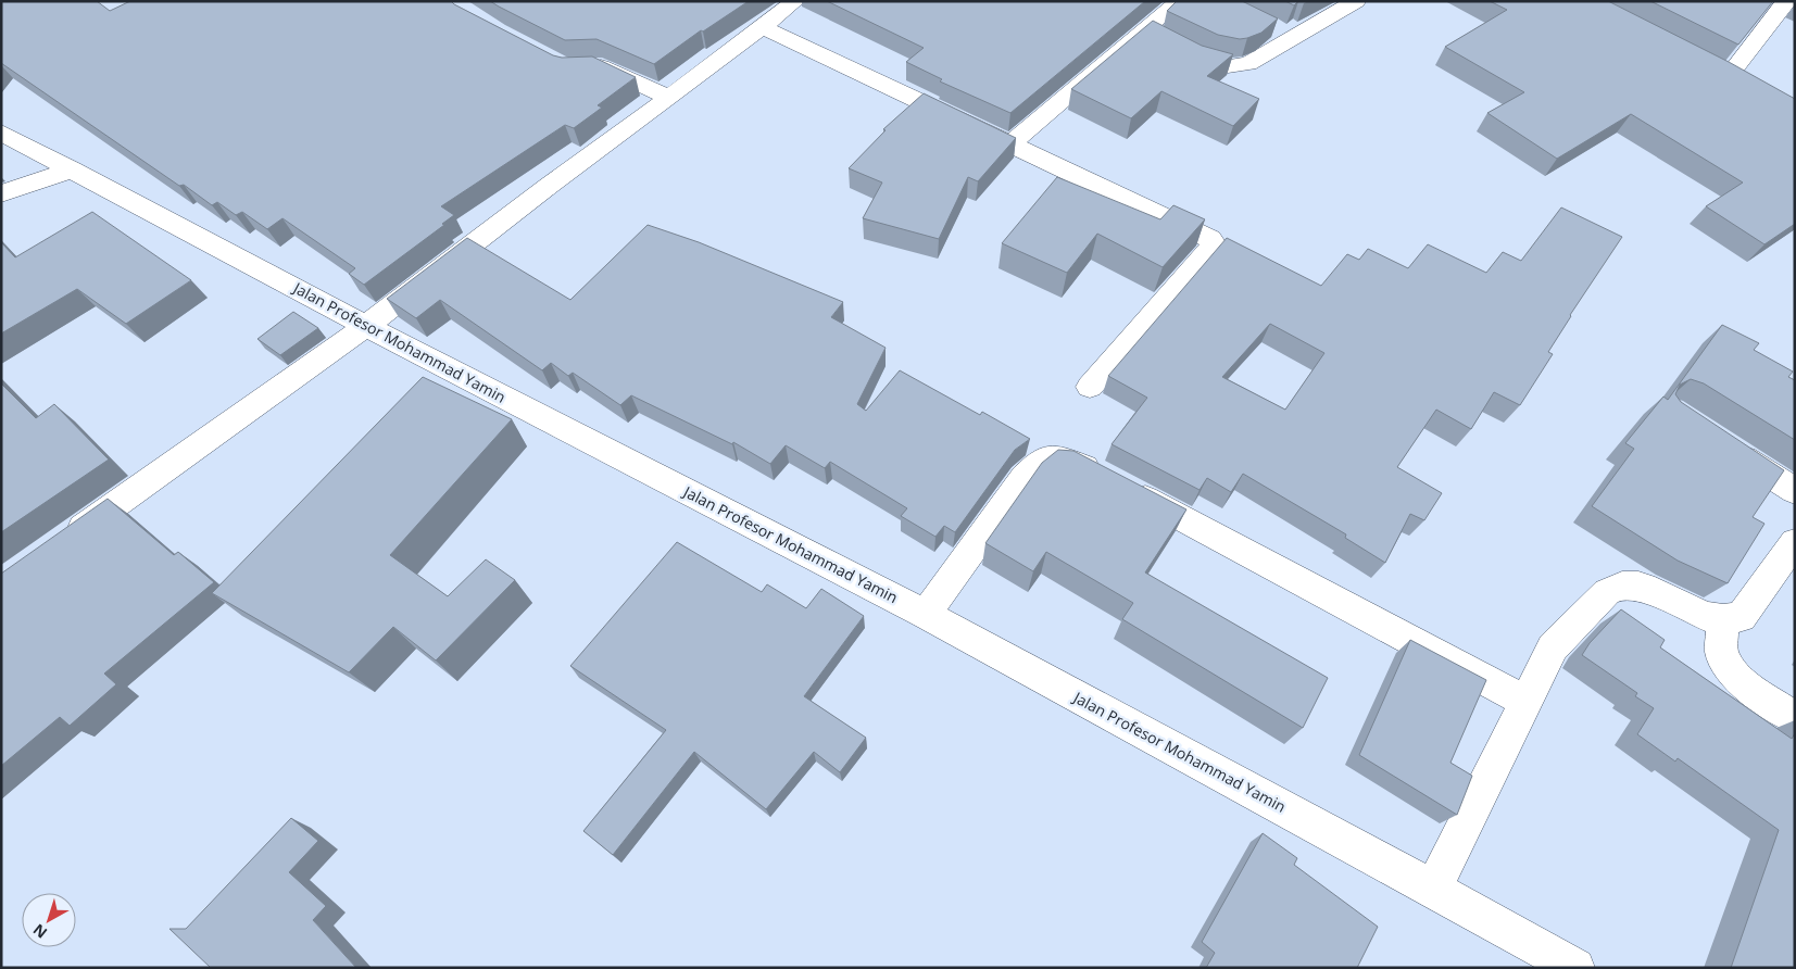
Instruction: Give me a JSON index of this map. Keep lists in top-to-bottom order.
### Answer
{
  "streets": {
    "street": ["Jalan Profesor Mohammad Yamin"]
  },
  "north": "bottom left"
}
